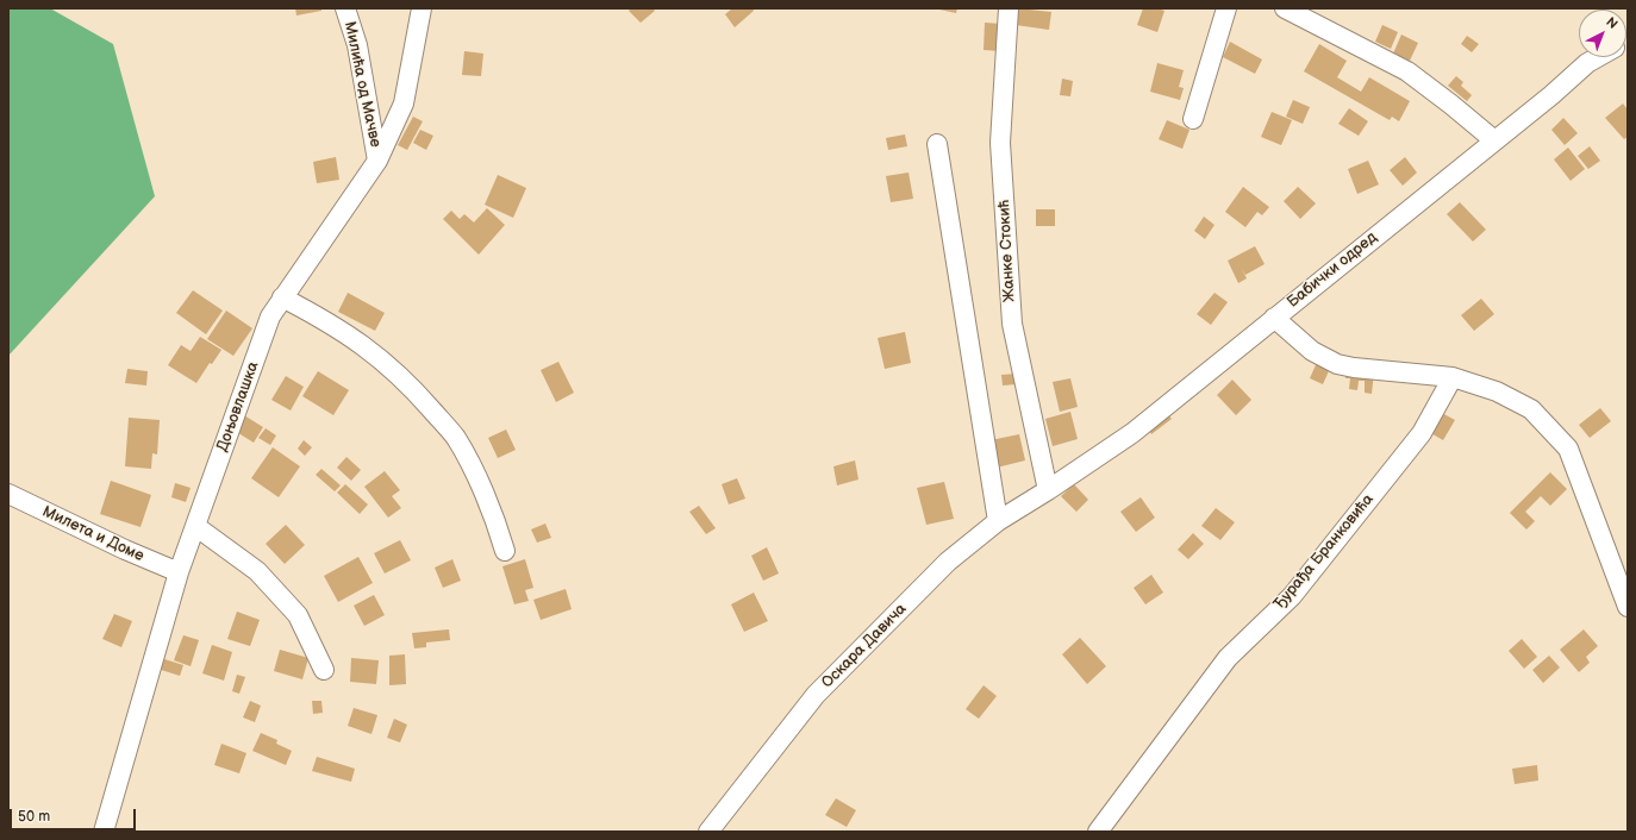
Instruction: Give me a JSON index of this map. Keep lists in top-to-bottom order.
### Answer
{
  "streets": {
    "street": [
      "Милића од Мачве",
      "Жанке Стокић",
      "Бабички одред",
      "Доњовлашка",
      "Милета и Доме",
      "Ђурађа Бранковића",
      "Оскара Давича"
    ]
  },
  "crossings": [
    ["Милића од Мачве", "Доњовлашка"],
    ["Жанке Стокић", "Бабички одред"],
    ["Жанке Стокић", "Оскара Давича"],
    ["Бабички одред", "Оскара Давича"],
    ["Доњовлашка", "Милета и Доме"]
  ],
  "scale_bar": "50 m",
  "north": "top right"
}
